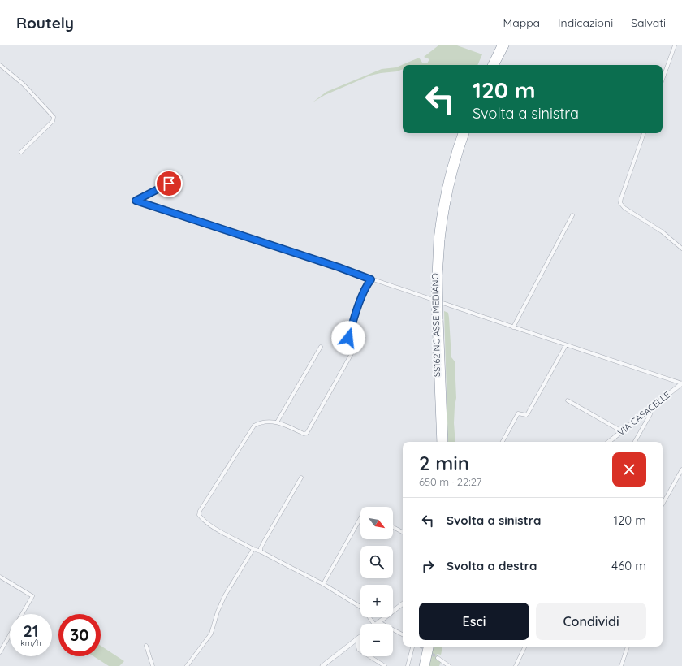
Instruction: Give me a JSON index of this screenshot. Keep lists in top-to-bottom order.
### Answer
{
  "streets": {
    "highway": ["SS162 NC ASSE MEDIANO"],
    "street": ["VIA CASACELLE"]
  },
  "north": "bottom right",
  "page": {
    "header": "Routely",
    "nav": ["Mappa", "Indicazioni", "Salvati"],
    "turn": ["120 m", "Svolta a sinistra"],
    "heading": ["2 min", "650 m · 22:27"],
    "list": [
      {
        "name": "Svolta a sinistra",
        "value": "120 m"
      },
      {
        "name": "Svolta a destra",
        "value": "460 m"
      }
    ],
    "map_buttons": ["+", "−"],
    "buttons": ["Esci", "Condividi"],
    "speed": "21 km/h",
    "limit": "30"
  }
}
